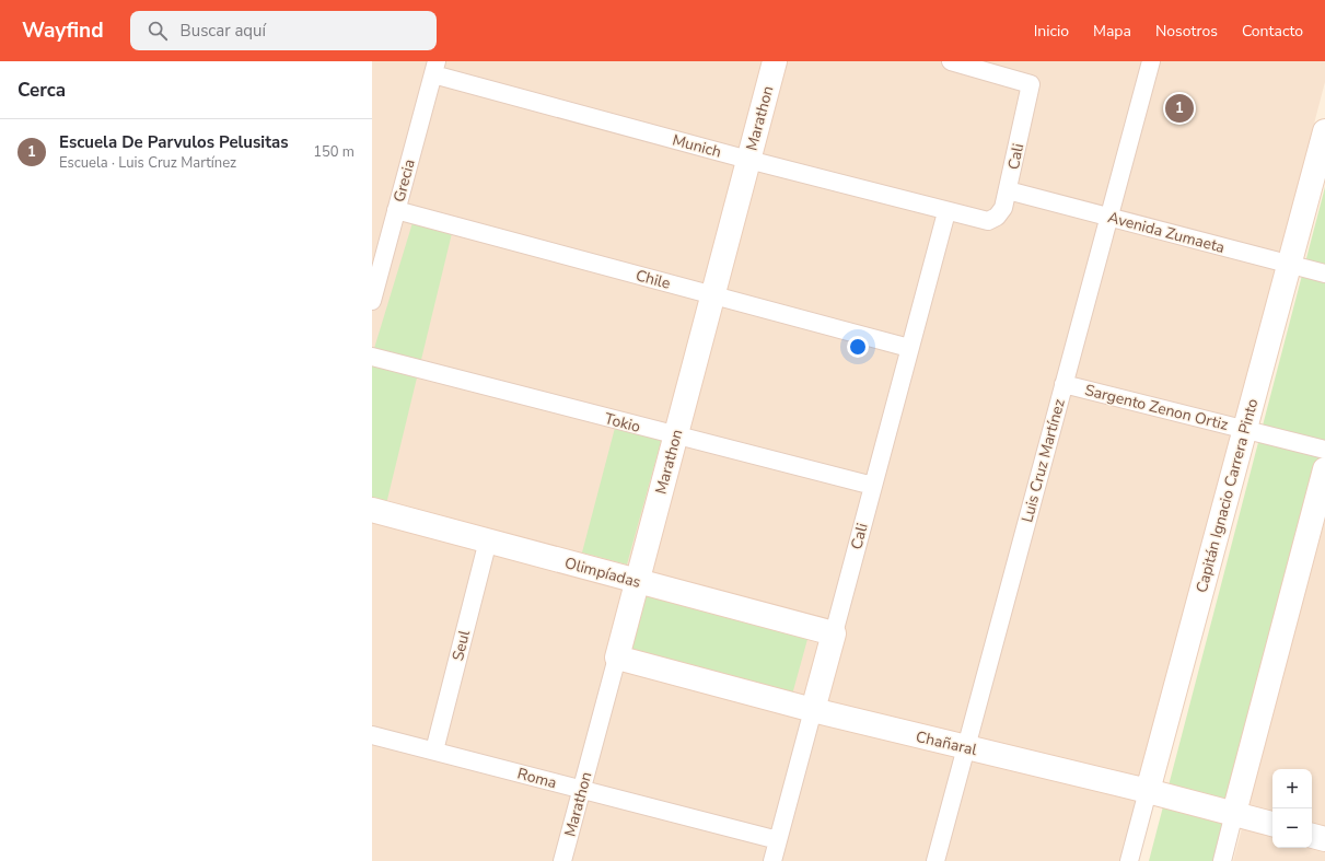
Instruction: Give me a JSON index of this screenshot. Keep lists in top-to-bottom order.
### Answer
{
  "streets": {
    "street": [
      "Marathon",
      "Munich",
      "Cali",
      "Grecia",
      "Avenida Zumaeta",
      "Chile",
      "Sargento Zenon Ortiz",
      "Tokio",
      "Luis Cruz Martínez",
      "Capitán Ignacio Carrera Pinto",
      "Olimpíadas",
      "Seul",
      "Chañaral",
      "Roma"
    ]
  },
  "crossings": [
    ["Marathon", "Munich"],
    ["Marathon", "Chile"],
    ["Marathon", "Tokio"],
    ["Marathon", "Olimpíadas"],
    ["Marathon", "Chañaral"],
    ["Marathon", "Roma"],
    ["Munich", "Cali"],
    ["Munich", "Grecia"],
    ["Cali", "Avenida Zumaeta"],
    ["Cali", "Chile"],
    ["Cali", "Tokio"],
    ["Cali", "Olimpíadas"],
    ["Cali", "Chañaral"],
    ["Cali", "Roma"],
    ["Grecia", "Chile"],
    ["Avenida Zumaeta", "Luis Cruz Martínez"],
    ["Avenida Zumaeta", "Capitán Ignacio Carrera Pinto"],
    ["Sargento Zenon Ortiz", "Luis Cruz Martínez"],
    ["Sargento Zenon Ortiz", "Capitán Ignacio Carrera Pinto"],
    ["Luis Cruz Martínez", "Chañaral"],
    ["Capitán Ignacio Carrera Pinto", "Chañaral"],
    ["Olimpíadas", "Seul"],
    ["Seul", "Roma"]
  ],
  "page": {
    "header": "Wayfind",
    "search": "Buscar aquí",
    "nav": [
      "Inicio",
      "Mapa",
      "Nosotros",
      "Contacto"
    ],
    "heading": "Cerca",
    "pins": "1",
    "list": [
      {
        "mark": "1",
        "name": "Escuela De Parvulos Pelusitas",
        "note": "Escuela · Luis Cruz Martínez",
        "value": "150 m"
      }
    ],
    "map_buttons": ["+", "−"]
  }
}
